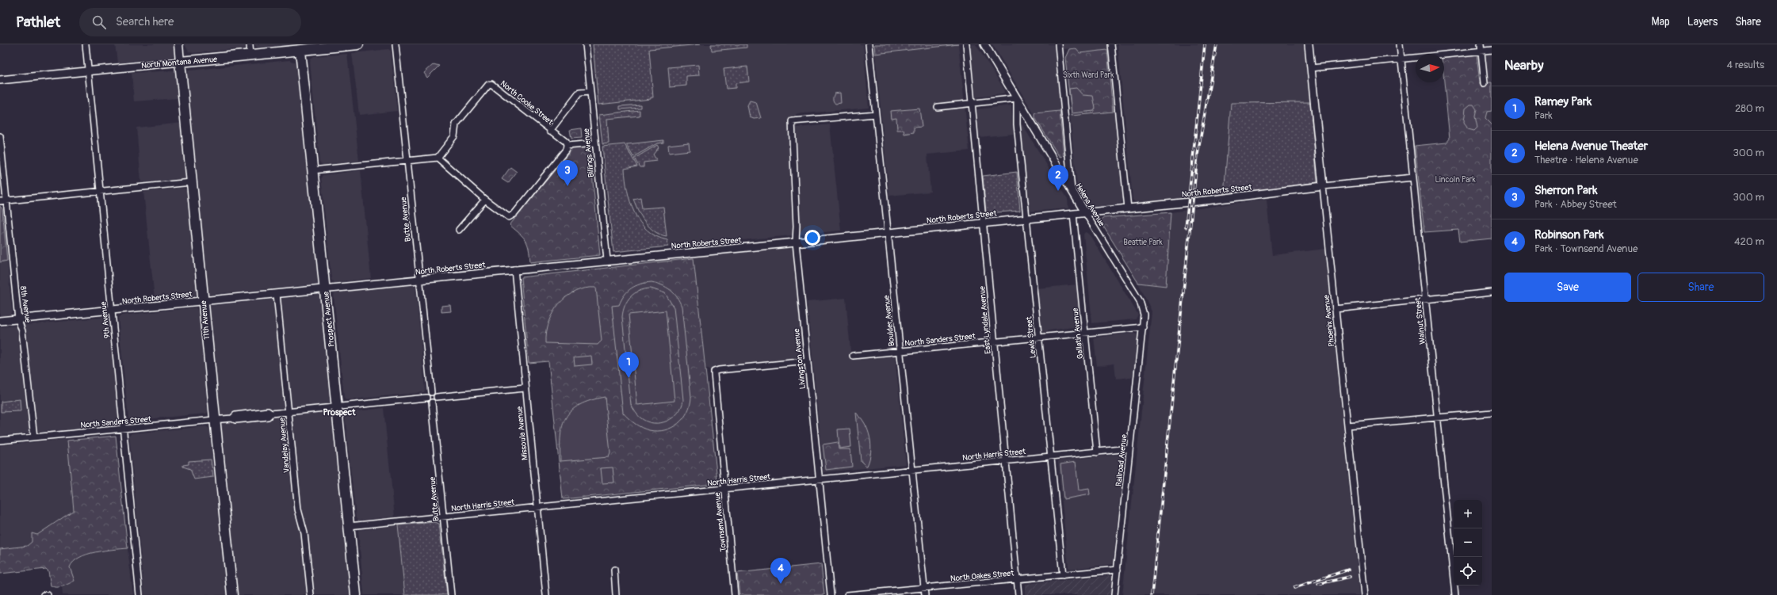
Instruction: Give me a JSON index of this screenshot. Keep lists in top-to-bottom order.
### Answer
{
  "streets": {
    "highway": ["North Montana Avenue", "Prospect Avenue", "11th Avenue"],
    "street": [
      "North Cooke Street",
      "Billings Avenue",
      "North Roberts Street",
      "Helena Avenue",
      "Butte Avenue",
      "8th Avenue",
      "9th Avenue",
      "East Lyndale Avenue",
      "Boulder Avenue",
      "Phoenix Avenue",
      "Walnut Street",
      "Gallatin Avenue",
      "Lewis Street",
      "North Sanders Street",
      "Livingston Avenue",
      "Missoula Avenue",
      "Vandelay Avenue",
      "North Harris Street",
      "Railroad Avenue",
      "Townsend Avenue",
      "North Oakes Street"
    ]
  },
  "crossings": [
    ["North Montana Avenue", "Prospect Avenue"],
    ["North Montana Avenue", "9th Avenue"],
    ["North Montana Avenue", "11th Avenue"],
    ["Billings Avenue", "North Roberts Street"],
    ["North Roberts Street", "Helena Avenue"],
    ["North Roberts Street", "Butte Avenue"],
    ["North Roberts Street", "8th Avenue"],
    ["North Roberts Street", "Prospect Avenue"],
    ["North Roberts Street", "9th Avenue"],
    ["North Roberts Street", "11th Avenue"],
    ["North Roberts Street", "East Lyndale Avenue"],
    ["North Roberts Street", "Boulder Avenue"],
    ["North Roberts Street", "Phoenix Avenue"],
    ["North Roberts Street", "Walnut Street"],
    ["North Roberts Street", "Gallatin Avenue"],
    ["North Roberts Street", "Lewis Street"],
    ["North Roberts Street", "Livingston Avenue"],
    ["North Roberts Street", "Missoula Avenue"],
    ["North Roberts Street", "Vandelay Avenue"],
    ["Helena Avenue", "Lewis Street"],
    ["Helena Avenue", "North Sanders Street"],
    ["Helena Avenue", "Railroad Avenue"],
    ["Butte Avenue", "North Sanders Street"],
    ["Butte Avenue", "North Harris Street"],
    ["8th Avenue", "North Sanders Street"],
    ["Prospect Avenue", "North Sanders Street"],
    ["Prospect Avenue", "North Harris Street"],
    ["9th Avenue", "North Sanders Street"],
    ["11th Avenue", "North Sanders Street"],
    ["East Lyndale Avenue", "North Sanders Street"],
    ["East Lyndale Avenue", "North Harris Street"],
    ["East Lyndale Avenue", "North Oakes Street"],
    ["Boulder Avenue", "North Sanders Street"],
    ["Boulder Avenue", "Livingston Avenue"],
    ["Boulder Avenue", "North Harris Street"],
    ["Boulder Avenue", "North Oakes Street"],
    ["Gallatin Avenue", "North Sanders Street"],
    ["Gallatin Avenue", "North Harris Street"],
    ["Lewis Street", "North Sanders Street"],
    ["Lewis Street", "North Harris Street"],
    ["Lewis Street", "North Oakes Street"],
    ["North Sanders Street", "Vandelay Avenue"],
    ["North Sanders Street", "Railroad Avenue"],
    ["Livingston Avenue", "North Harris Street"],
    ["Livingston Avenue", "Townsend Avenue"],
    ["Missoula Avenue", "North Harris Street"],
    ["North Harris Street", "Railroad Avenue"],
    ["North Harris Street", "Townsend Avenue"],
    ["Railroad Avenue", "North Oakes Street"]
  ],
  "districts": ["Prospect"],
  "parks": ["Sixth Ward Park", "Lincoln Park", "Beattie Park"],
  "north": "right",
  "page": {
    "header": "Pathlet",
    "search": "Search here",
    "nav": ["Map", "Layers", "Share"],
    "heading": ["Nearby", "4 results"],
    "list": [
      {
        "mark": "1",
        "name": "Ramey Park",
        "note": "Park",
        "value": "280 m"
      },
      {
        "mark": "2",
        "name": "Helena Avenue Theater",
        "note": "Theatre · Helena Avenue",
        "value": "300 m"
      },
      {
        "mark": "3",
        "name": "Sherron Park",
        "note": "Park · Abbey Street",
        "value": "300 m"
      },
      {
        "mark": "4",
        "name": "Robinson Park",
        "note": "Park · Townsend Avenue",
        "value": "420 m"
      }
    ],
    "pins": [
      "3",
      "2",
      "1",
      "4"
    ],
    "buttons": ["Save", "Share"],
    "map_buttons": ["+", "−"]
  }
}
